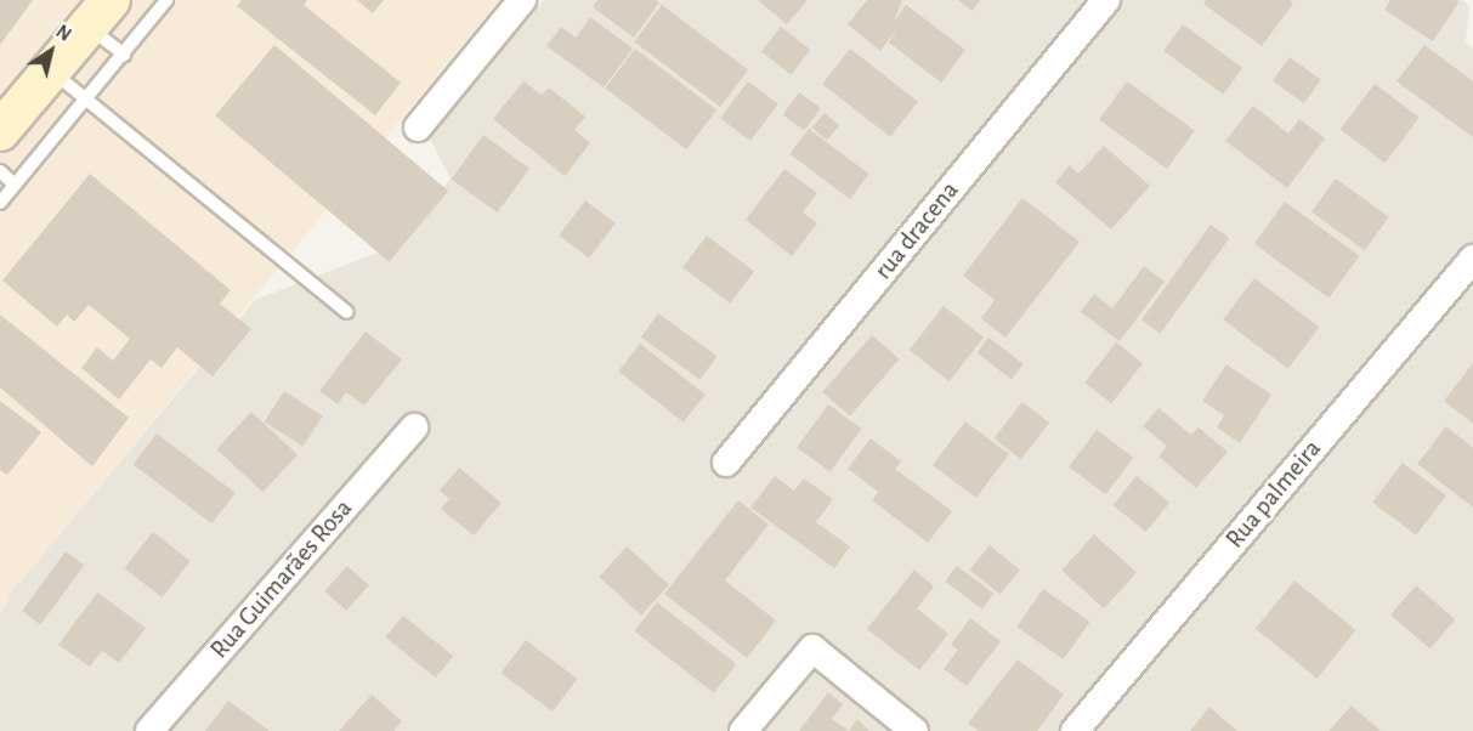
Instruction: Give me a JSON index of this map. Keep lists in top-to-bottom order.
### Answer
{
  "streets": {
    "street": ["rua dracena", "Rua palmeira", "Rua Guimarães Rosa"]
  },
  "north": "top right"
}
